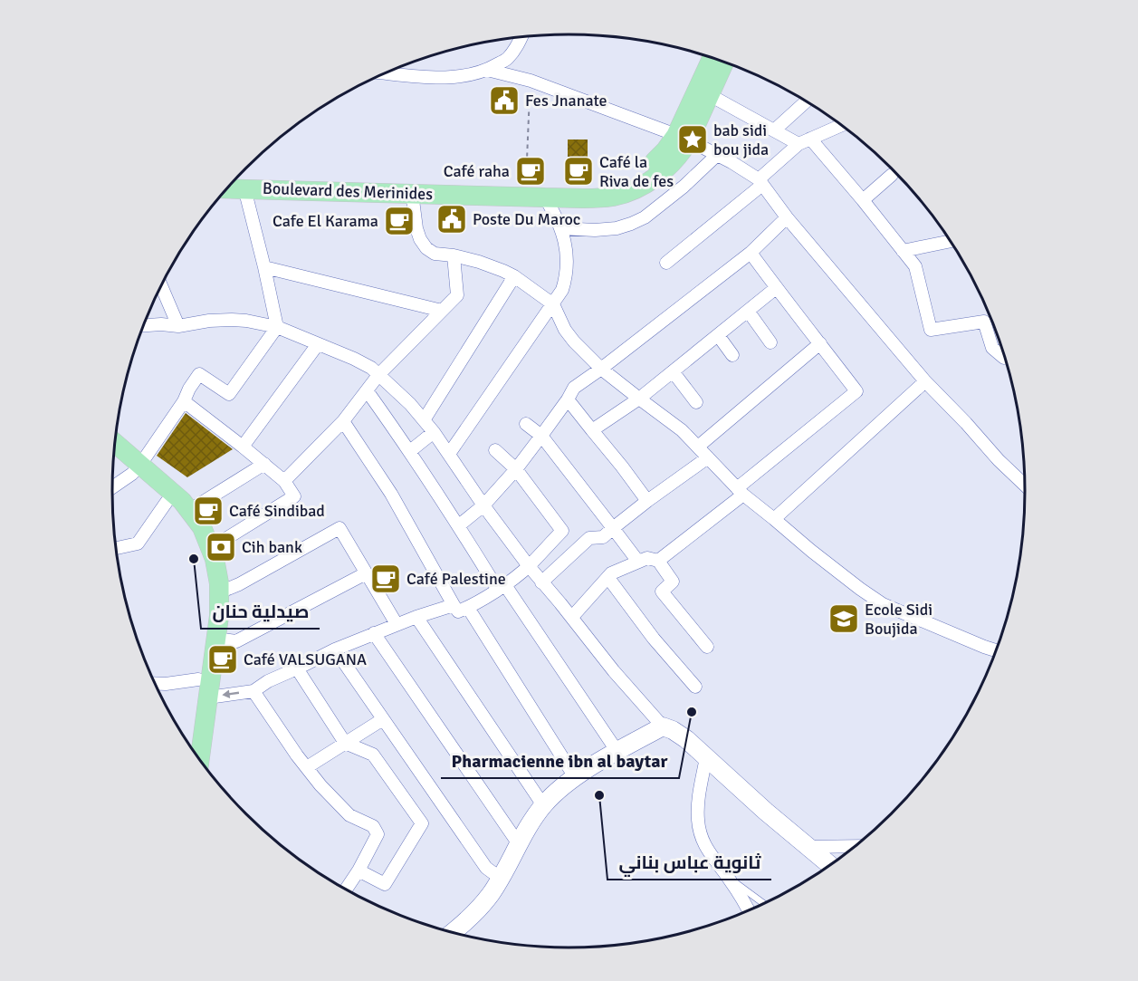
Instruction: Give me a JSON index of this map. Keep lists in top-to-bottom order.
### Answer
{
  "streets": {
    "main road": ["Boulevard des Merinides"]
  },
  "places": {
    "public building": ["Fes Jnanate", "Poste Du Maroc"],
    "place": ["bab sidi bou jida"],
    "cafe": [
      "Café raha",
      "Café la Riva de fes",
      "Cafe El Karama",
      "Café Sindibad",
      "Café Palestine",
      "Café VALSUGANA"
    ],
    "bank": ["Cih bank"],
    "other": ["صيدلية حنان", "Pharmacienne ibn al baytar", "ثانوية عباس بناني"],
    "school or university": ["Ecole Sidi Boujida"]
  }
}
